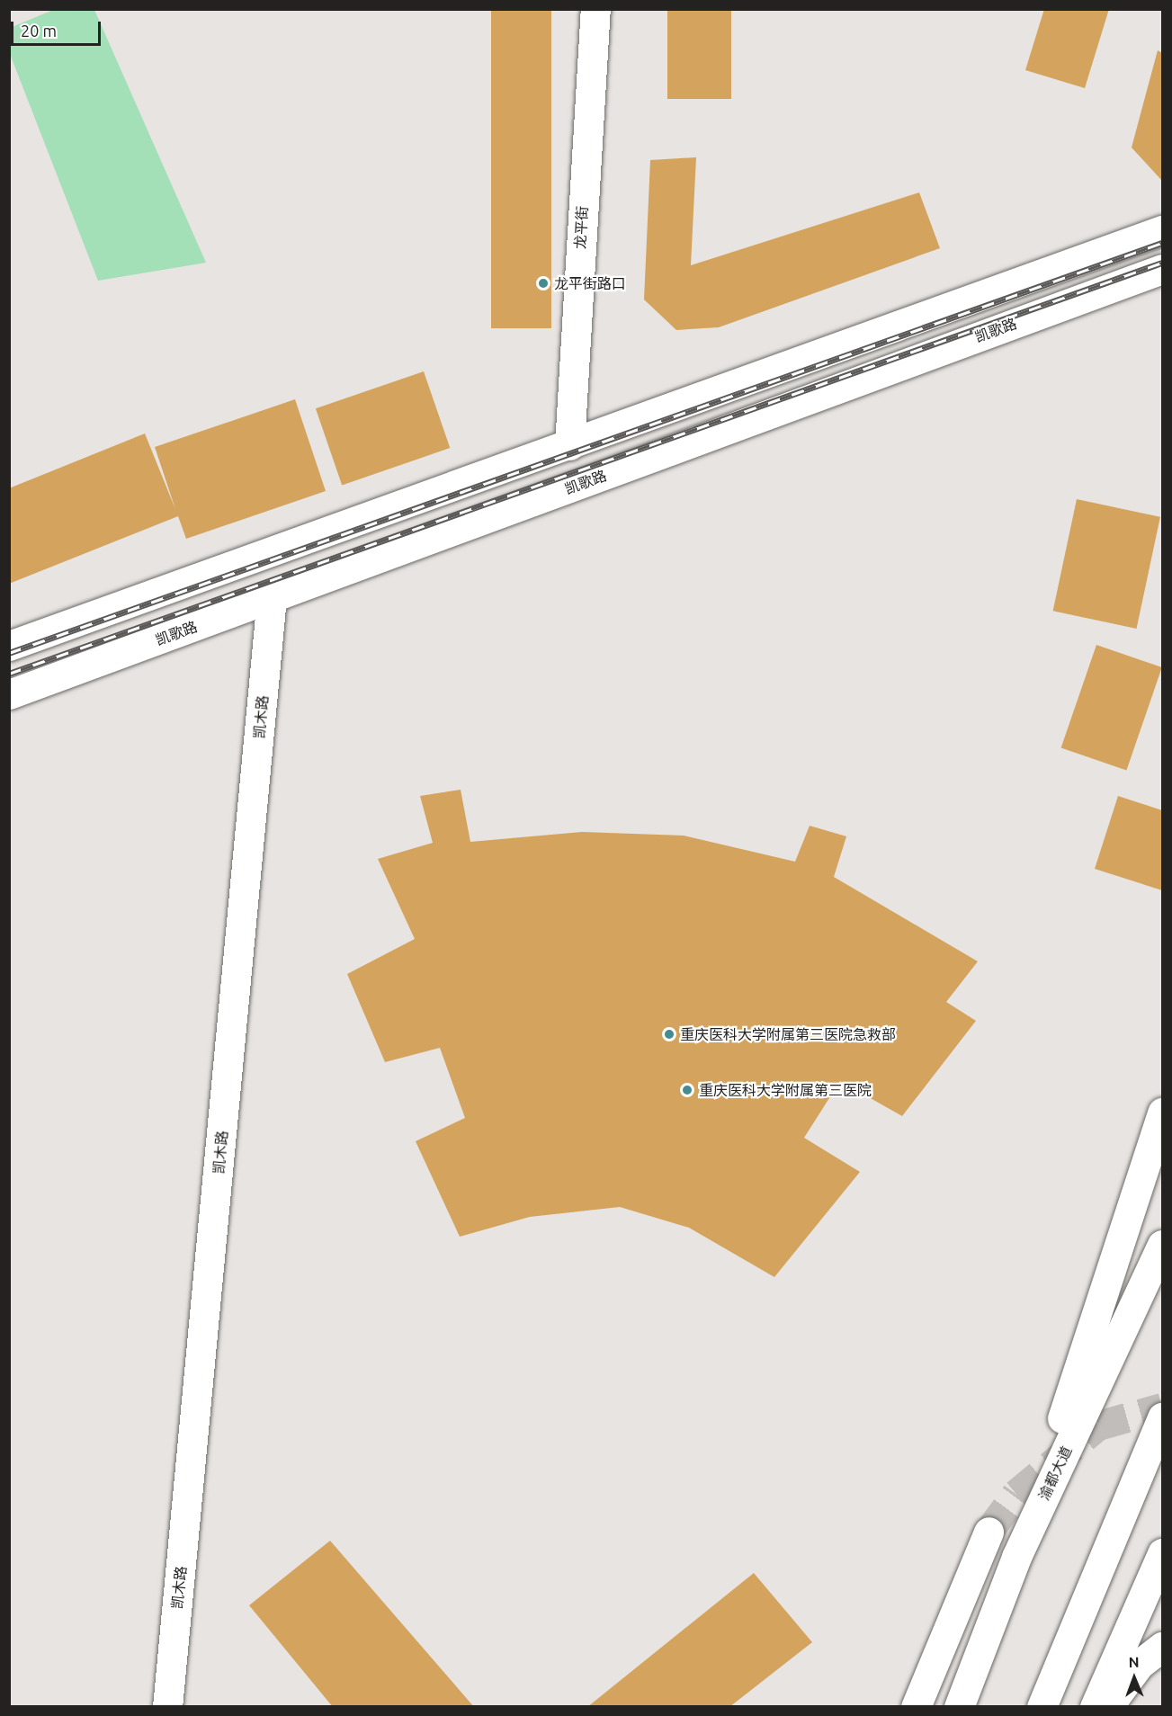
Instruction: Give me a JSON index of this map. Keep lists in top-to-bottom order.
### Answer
{
  "streets": {
    "main road": [
      "龙平街",
      "凯歌路",
      "凯木路",
      "渝都大道"
    ]
  },
  "crossings": [
    ["凯歌路", "凯木路"]
  ],
  "places": ["龙平街路口", "重庆医科大学附属第三医院急救部", "重庆医科大学附属第三医院"],
  "scale_bar": "20 m",
  "north": "top"
}
